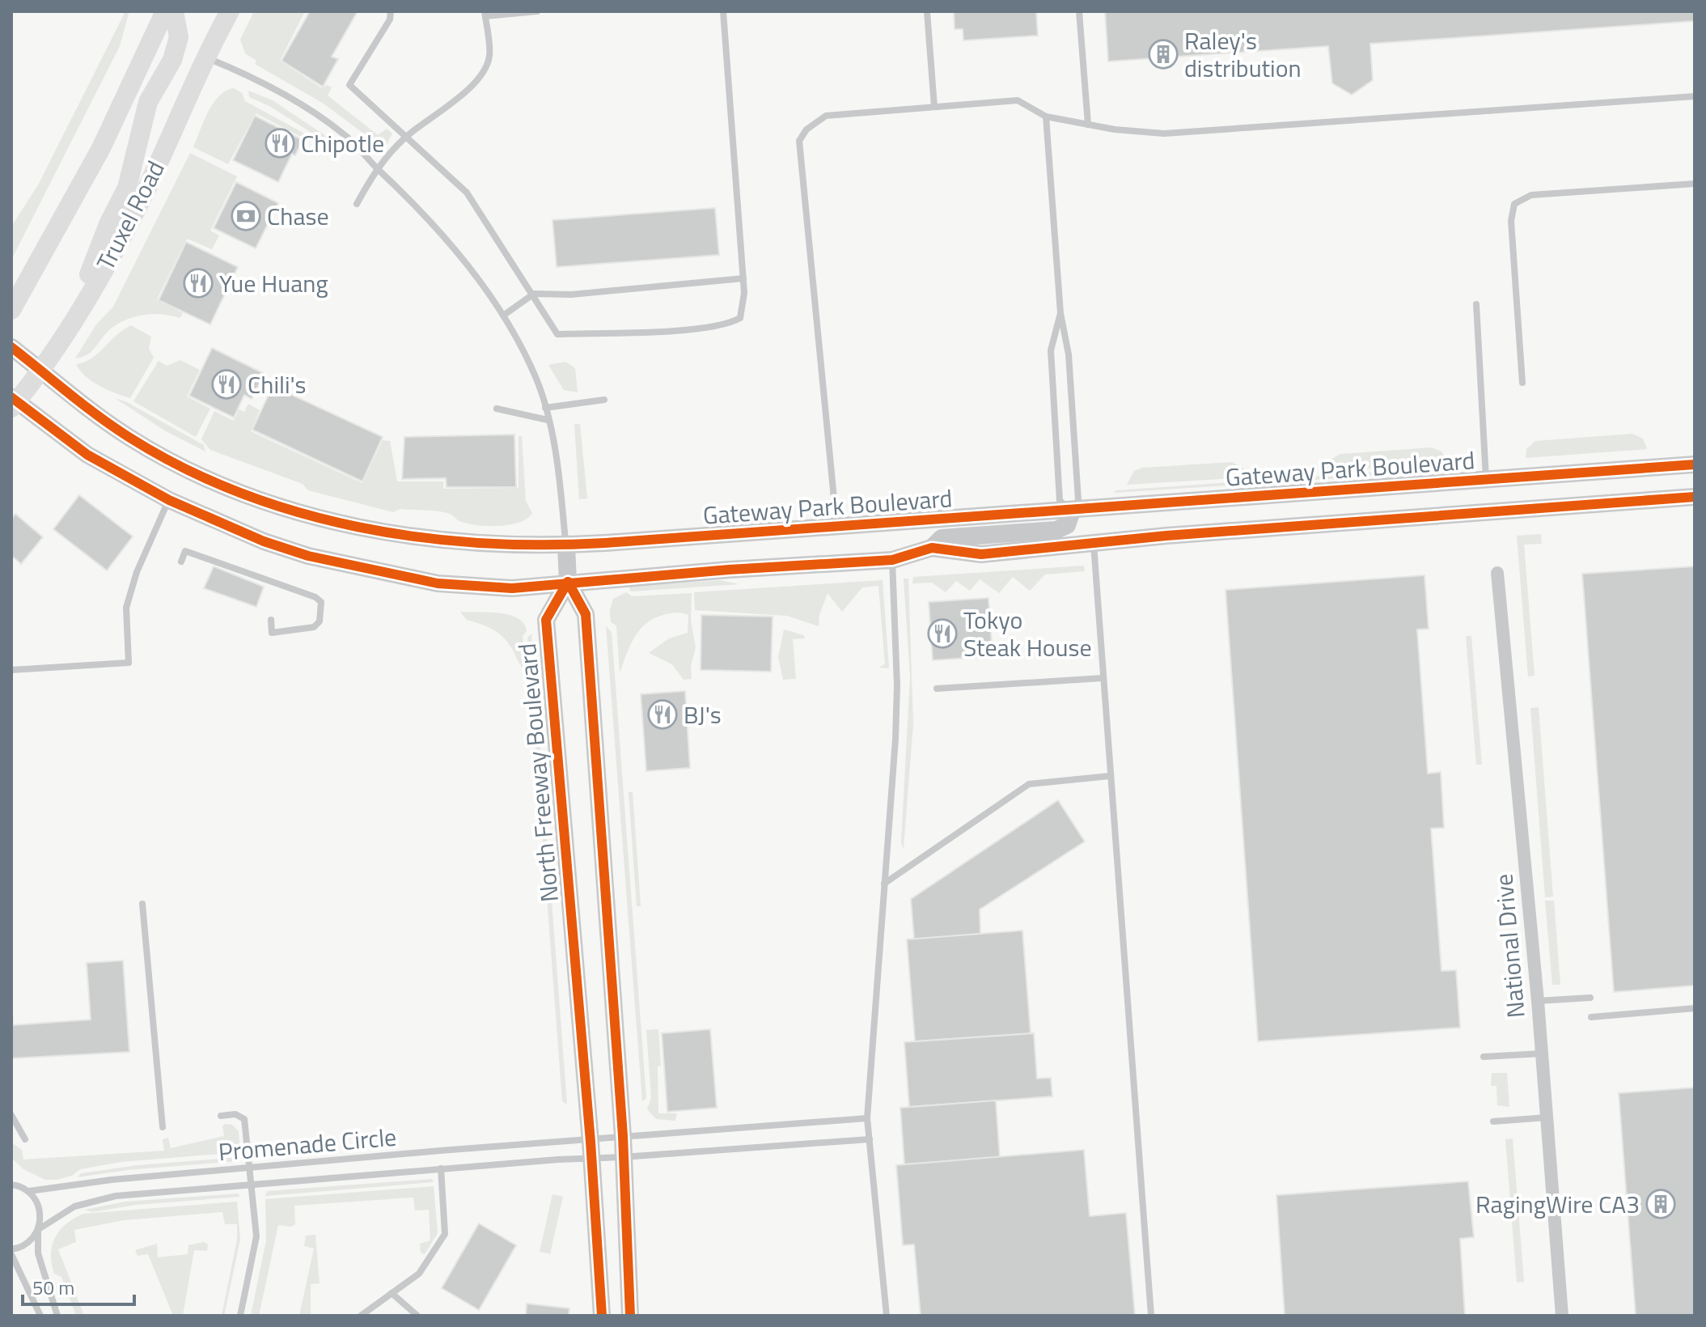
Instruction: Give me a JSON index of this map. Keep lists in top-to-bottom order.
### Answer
{
  "streets": {
    "main road": ["Truxel Road"],
    "street": ["Gateway Park Boulevard", "North Freeway Boulevard", "National Drive"],
    "lane": ["Promenade Circle"]
  },
  "crossings": [
    ["Truxel Road", "Gateway Park Boulevard"],
    ["Gateway Park Boulevard", "North Freeway Boulevard"],
    ["North Freeway Boulevard", "Promenade Circle"]
  ],
  "places": {
    "building": ["Raley's distribution", "RagingWire CA3"],
    "restaurant": [
      "Chipotle",
      "Yue Huang",
      "Chili's",
      "Tokyo Steak House",
      "BJ's"
    ],
    "bank": ["Chase"]
  },
  "scale_bar": "50 m"
}
